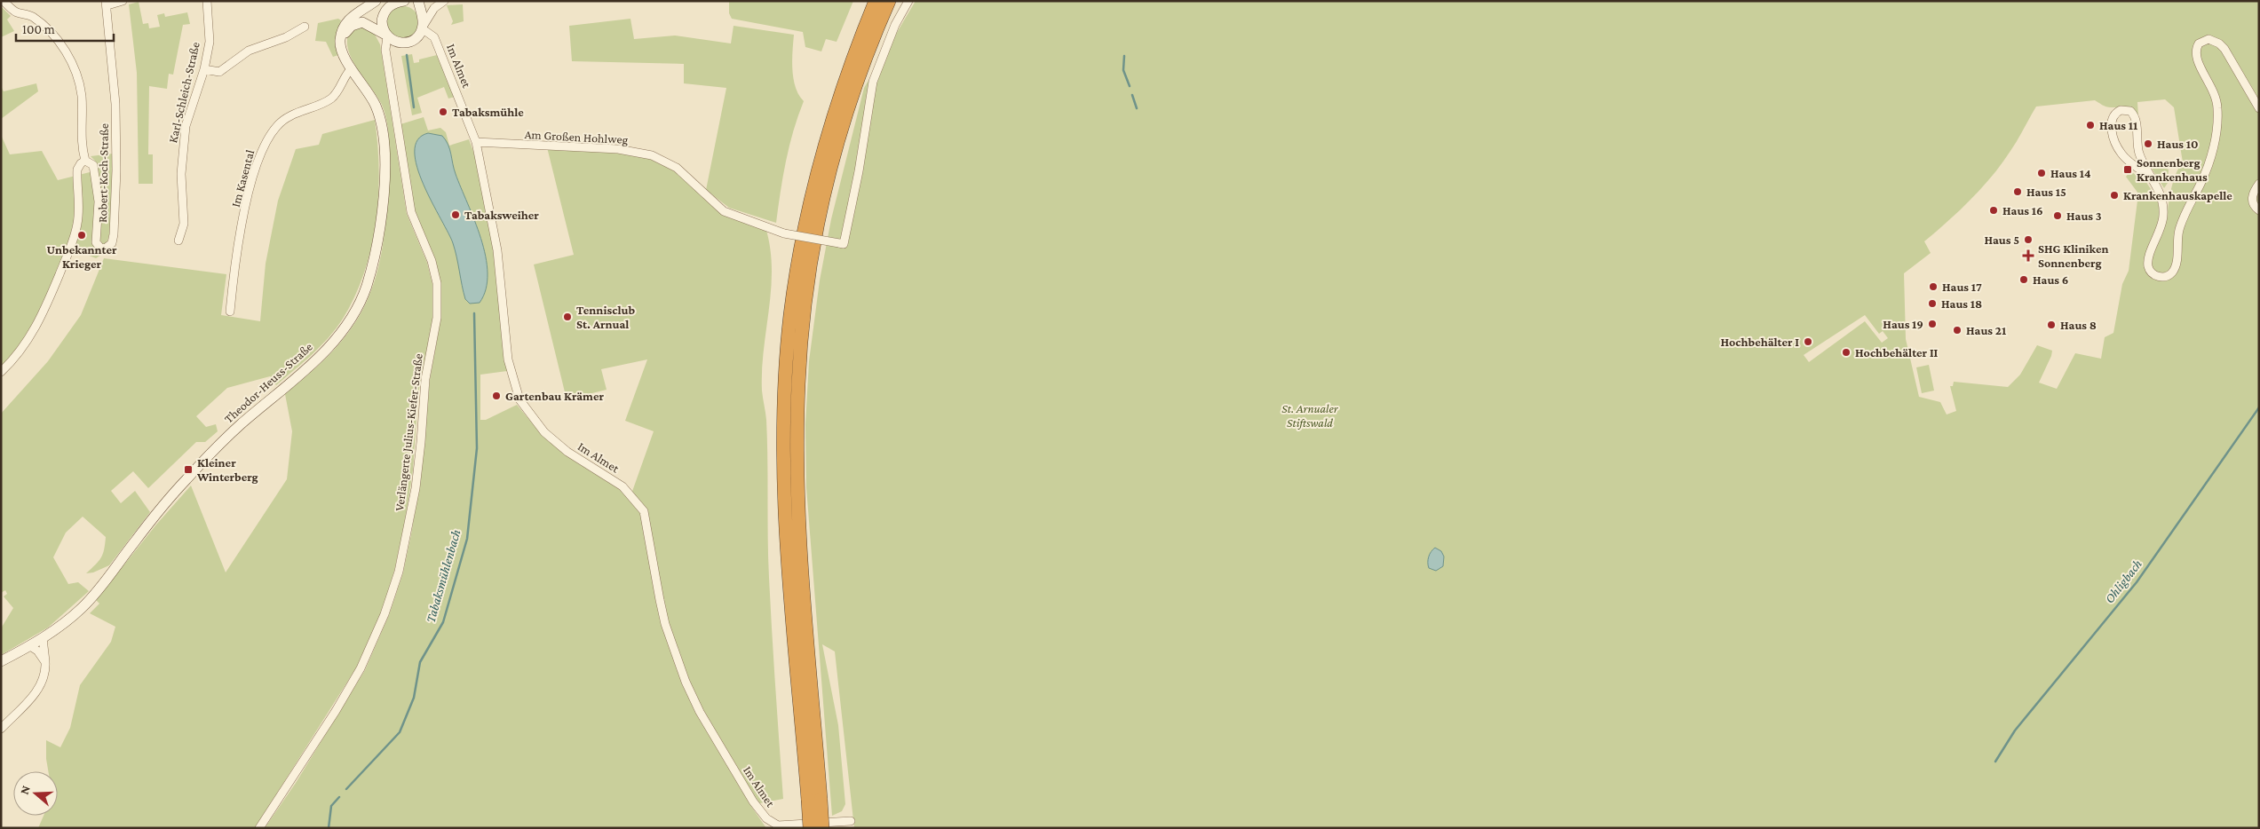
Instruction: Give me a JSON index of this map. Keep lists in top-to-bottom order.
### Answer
{
  "streets": {
    "street": [
      "Im Almet",
      "Karl-Schleich-Straße",
      "Am Großen Hohlweg",
      "Robert-Koch-Straße",
      "Im Kasental",
      "Theodor-Heuss-Straße",
      "Verlängerte Julius-Kiefer-Straße"
    ]
  },
  "crossings": [
    ["Im Almet", "Am Großen Hohlweg"],
    ["Im Almet", "Verlängerte Julius-Kiefer-Straße"],
    ["Im Kasental", "Theodor-Heuss-Straße"]
  ],
  "water": ["Tabaksmühlenbach", "Ohligbach"],
  "parks": ["St. Arnualer Stiftswald"],
  "places": {
    "other": [
      "Tabaksmühle",
      "Haus 11",
      "Haus 10",
      "Haus 14",
      "Haus 15",
      "Krankenhauskapelle",
      "Haus 16",
      "Tabaksweiher",
      "Haus 3",
      "Unbekannter Krieger",
      "Haus 5",
      "Haus 6",
      "Haus 17",
      "Haus 18",
      "Tennisclub St. Arnual",
      "Haus 19",
      "Haus 8",
      "Haus 21",
      "Hochbehälter I",
      "Hochbehälter II",
      "Gartenbau Krämer"
    ],
    "transit": ["Sonnenberg Krankenhaus", "Kleiner Winterberg"],
    "health": ["SHG Kliniken Sonnenberg"]
  },
  "scale_bar": "100 m",
  "north": "left"
}
